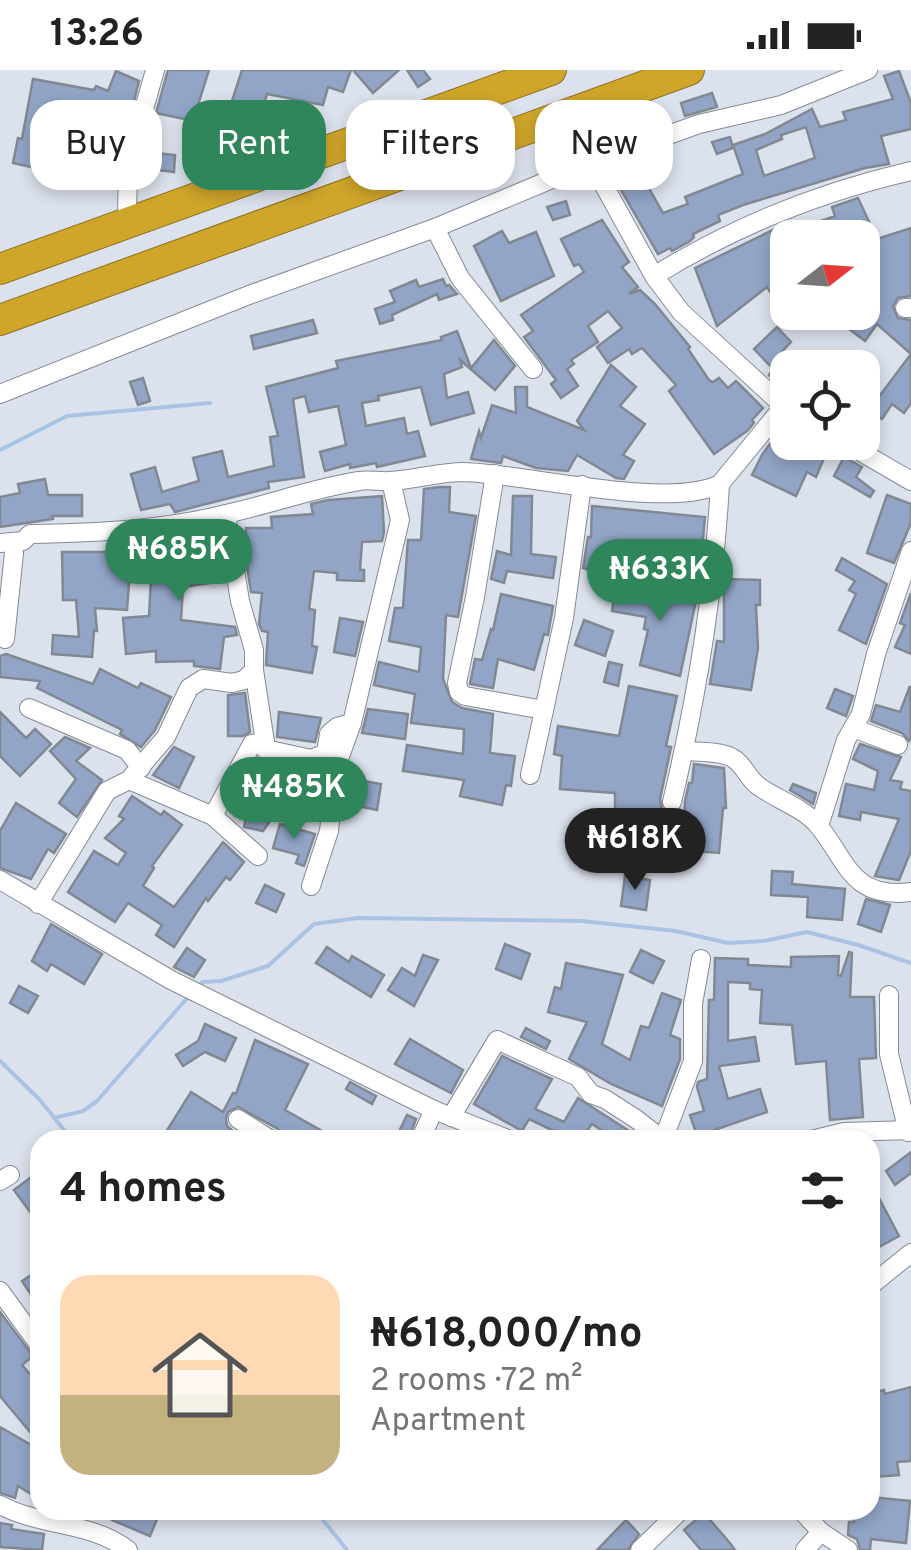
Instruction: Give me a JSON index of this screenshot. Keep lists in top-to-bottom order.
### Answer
{
  "north": "right",
  "page": {
    "status": "13:26",
    "chip": [
      "Buy",
      "Rent",
      "Filters",
      "New"
    ],
    "price": [
      "₦685K",
      "₦633K",
      "₦485K",
      "₦618K"
    ],
    "heading": "4 homes",
    "list": [
      {
        "name": "₦618,000/mo",
        "note": "2 rooms · 72 m² · Apartment"
      }
    ]
  }
}
